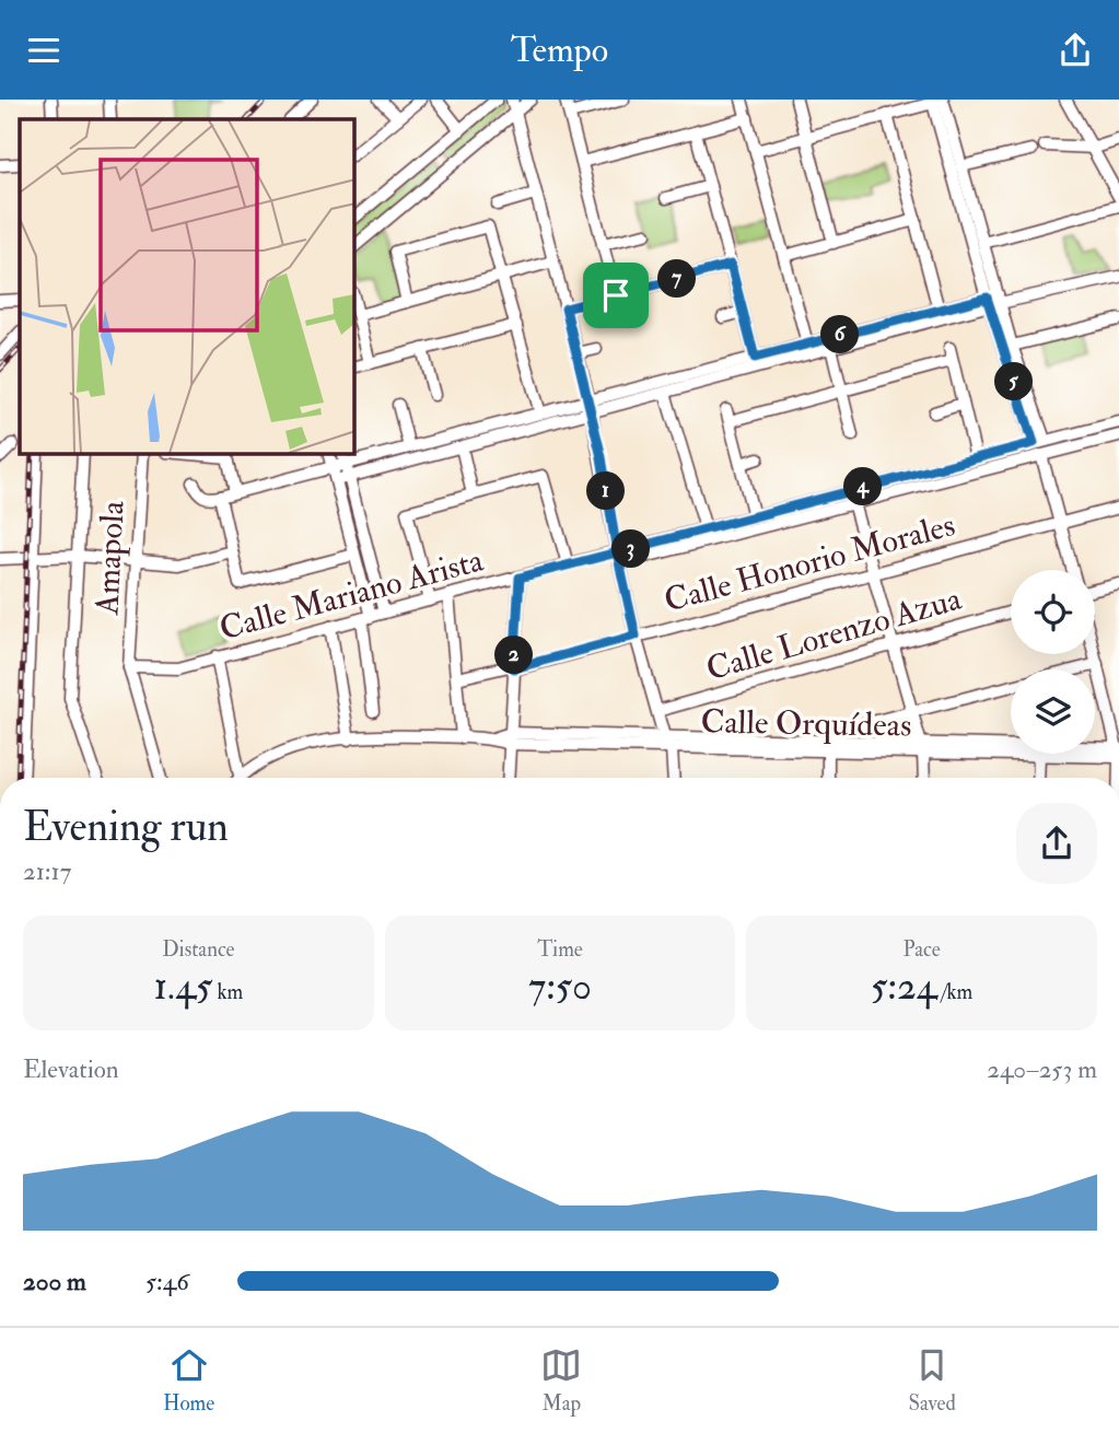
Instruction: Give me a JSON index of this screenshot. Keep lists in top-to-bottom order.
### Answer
{
  "streets": {
    "street": [
      "Amapola",
      "Calle Honorio Morales",
      "Calle Mariano Arista",
      "Calle Lorenzo Azua",
      "Calle Orquídeas"
    ]
  },
  "crossings": [
    ["Amapola", "Calle Mariano Arista"]
  ],
  "page": {
    "header": "Tempo",
    "pins": [
      "7",
      "6",
      "5",
      "4",
      "1",
      "3",
      "2"
    ],
    "heading": ["Evening run", "21:17"],
    "stats": [
      ["Distance", "1.45 km"],
      ["Time", "7:50"],
      ["Pace", "5:24 /km"]
    ],
    "chart": ["Elevation", "240–253 m"],
    "list": [
      {
        "name": "200 m",
        "note": "5:46"
      }
    ],
    "tabs": ["Home", "Map", "Saved"]
  }
}
